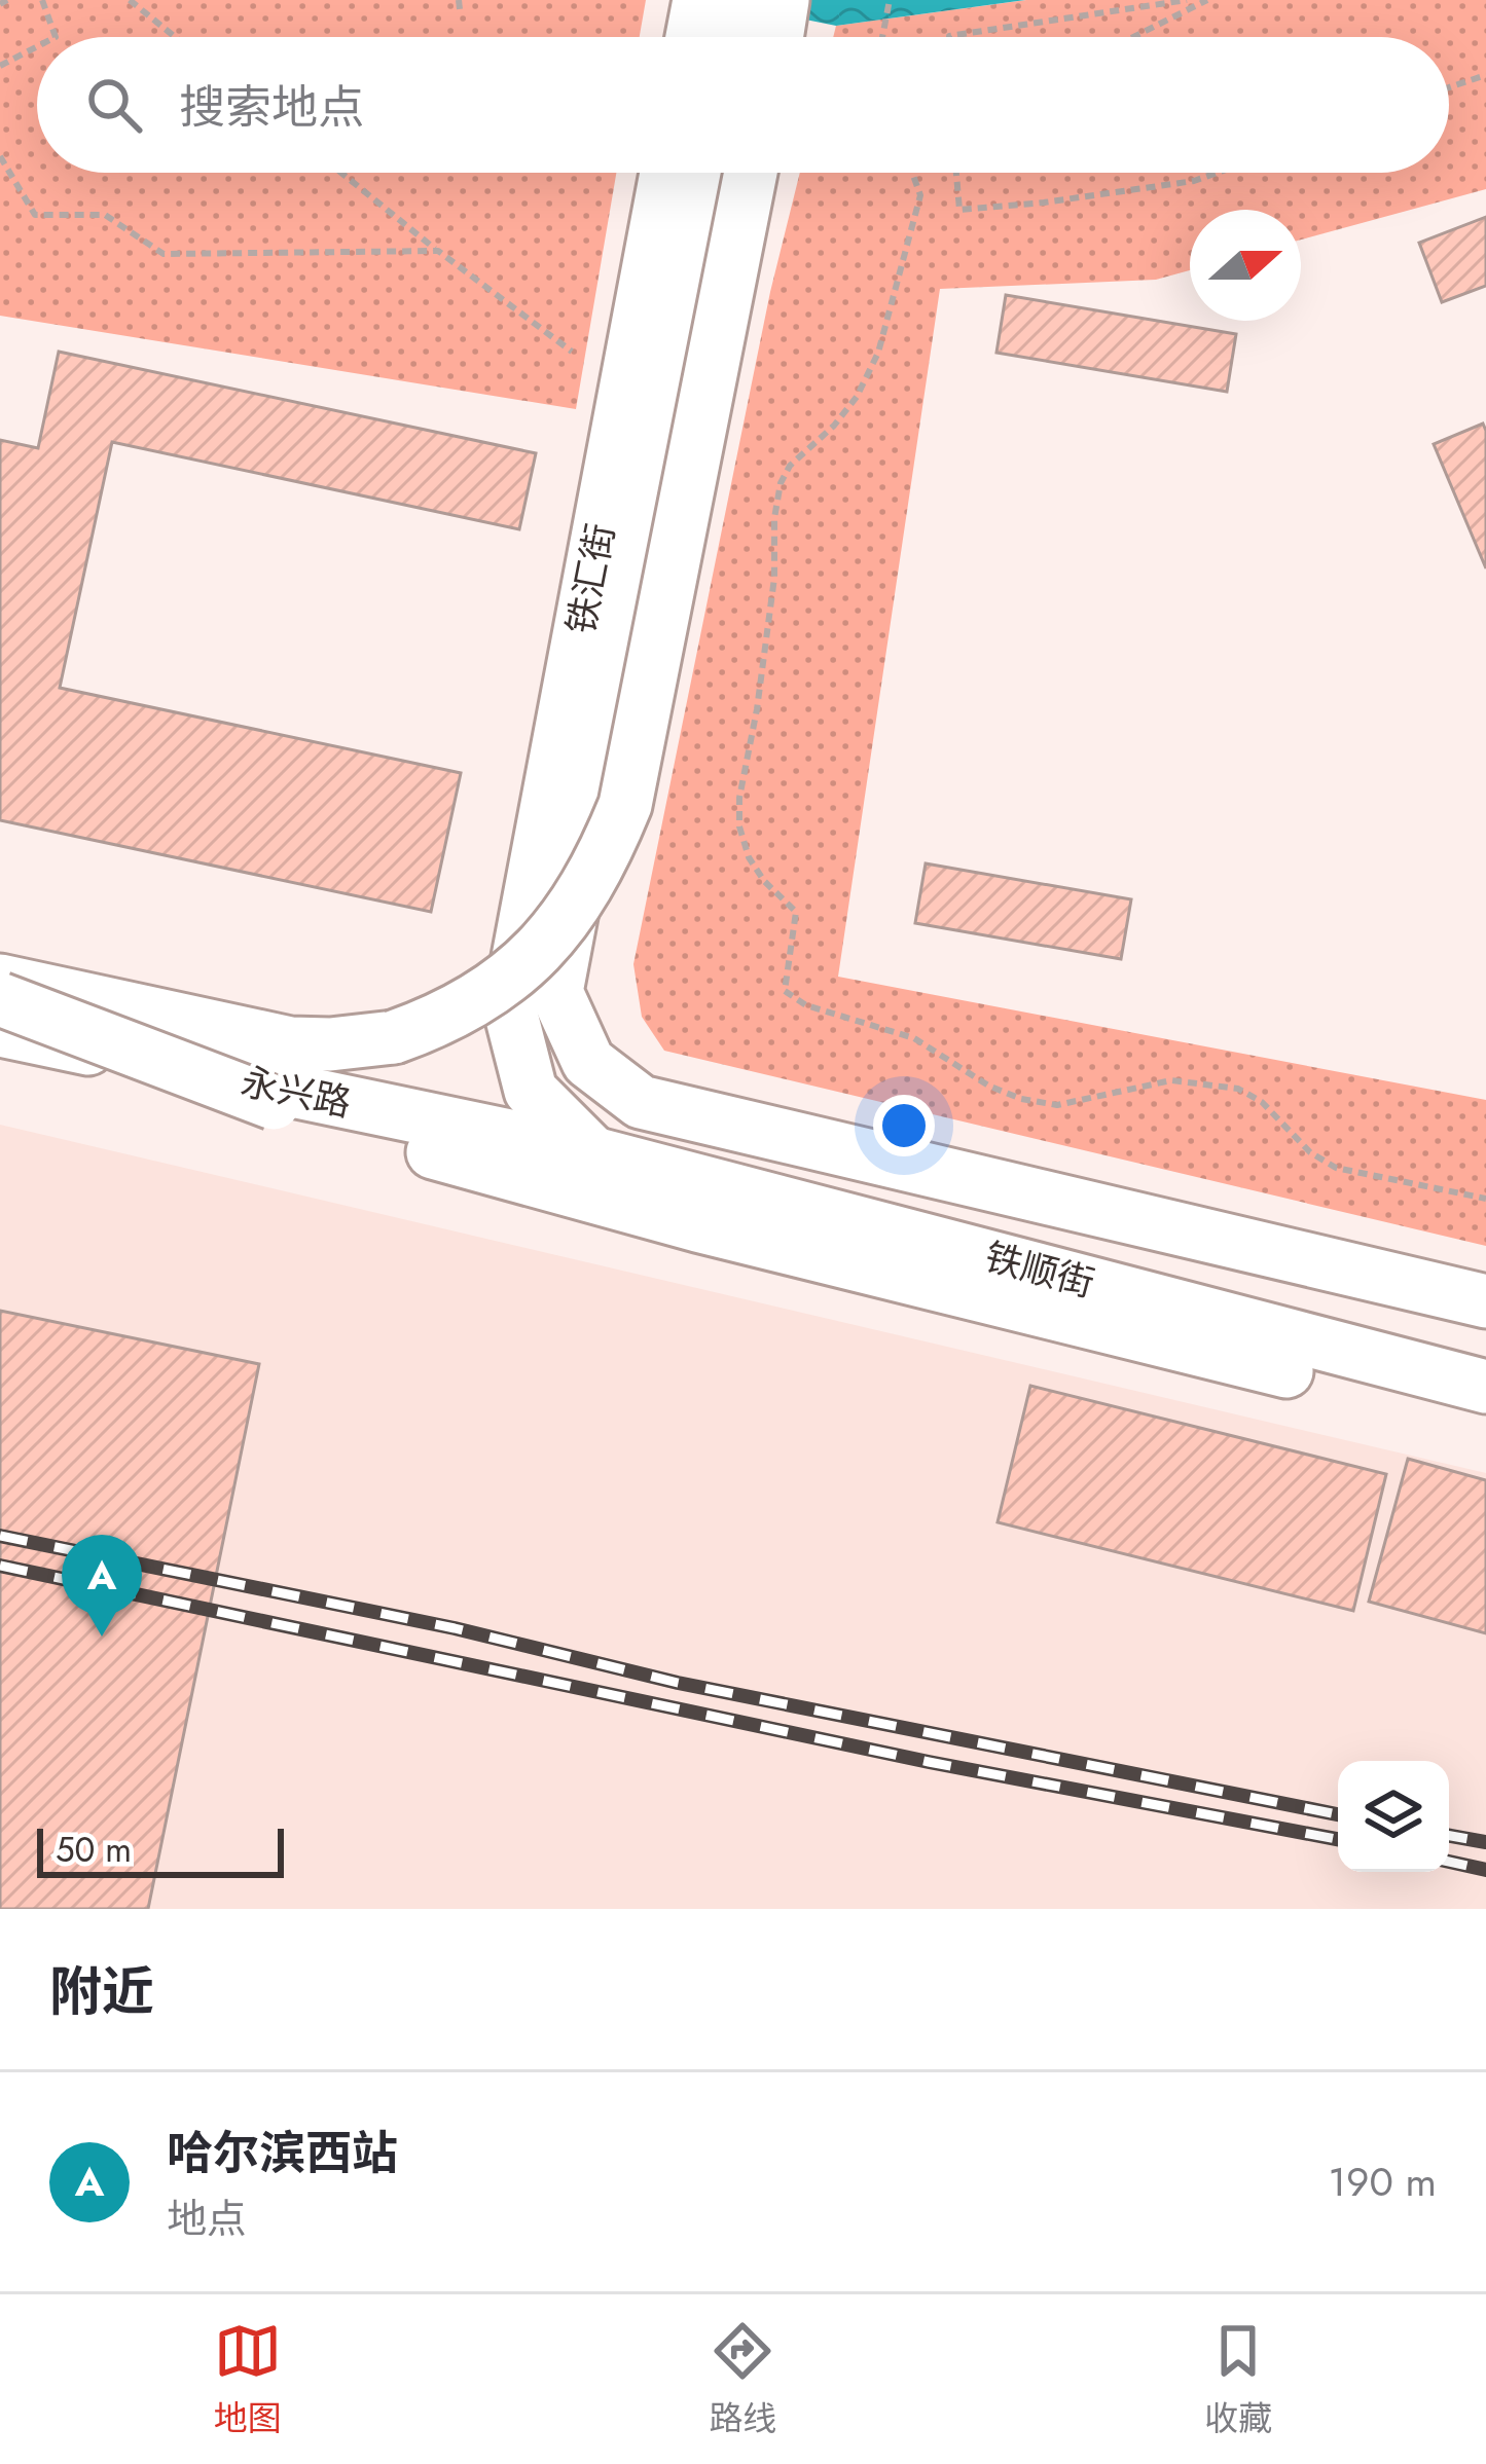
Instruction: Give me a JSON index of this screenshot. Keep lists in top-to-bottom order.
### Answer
{
  "streets": {
    "main road": ["铁汇街", "永兴路", "铁顺街"]
  },
  "crossings": [
    ["铁汇街", "铁顺街"],
    ["永兴路", "铁顺街"]
  ],
  "scale_bar": "50 m",
  "north": "right",
  "page": {
    "search": "搜索地点",
    "pins": "A",
    "scale": "50 m",
    "heading": "附近",
    "list": [
      {
        "mark": "A",
        "name": "哈尔滨西站",
        "note": "地点",
        "value": "190 m"
      }
    ],
    "nav": ["地图", "路线", "收藏"]
  }
}
